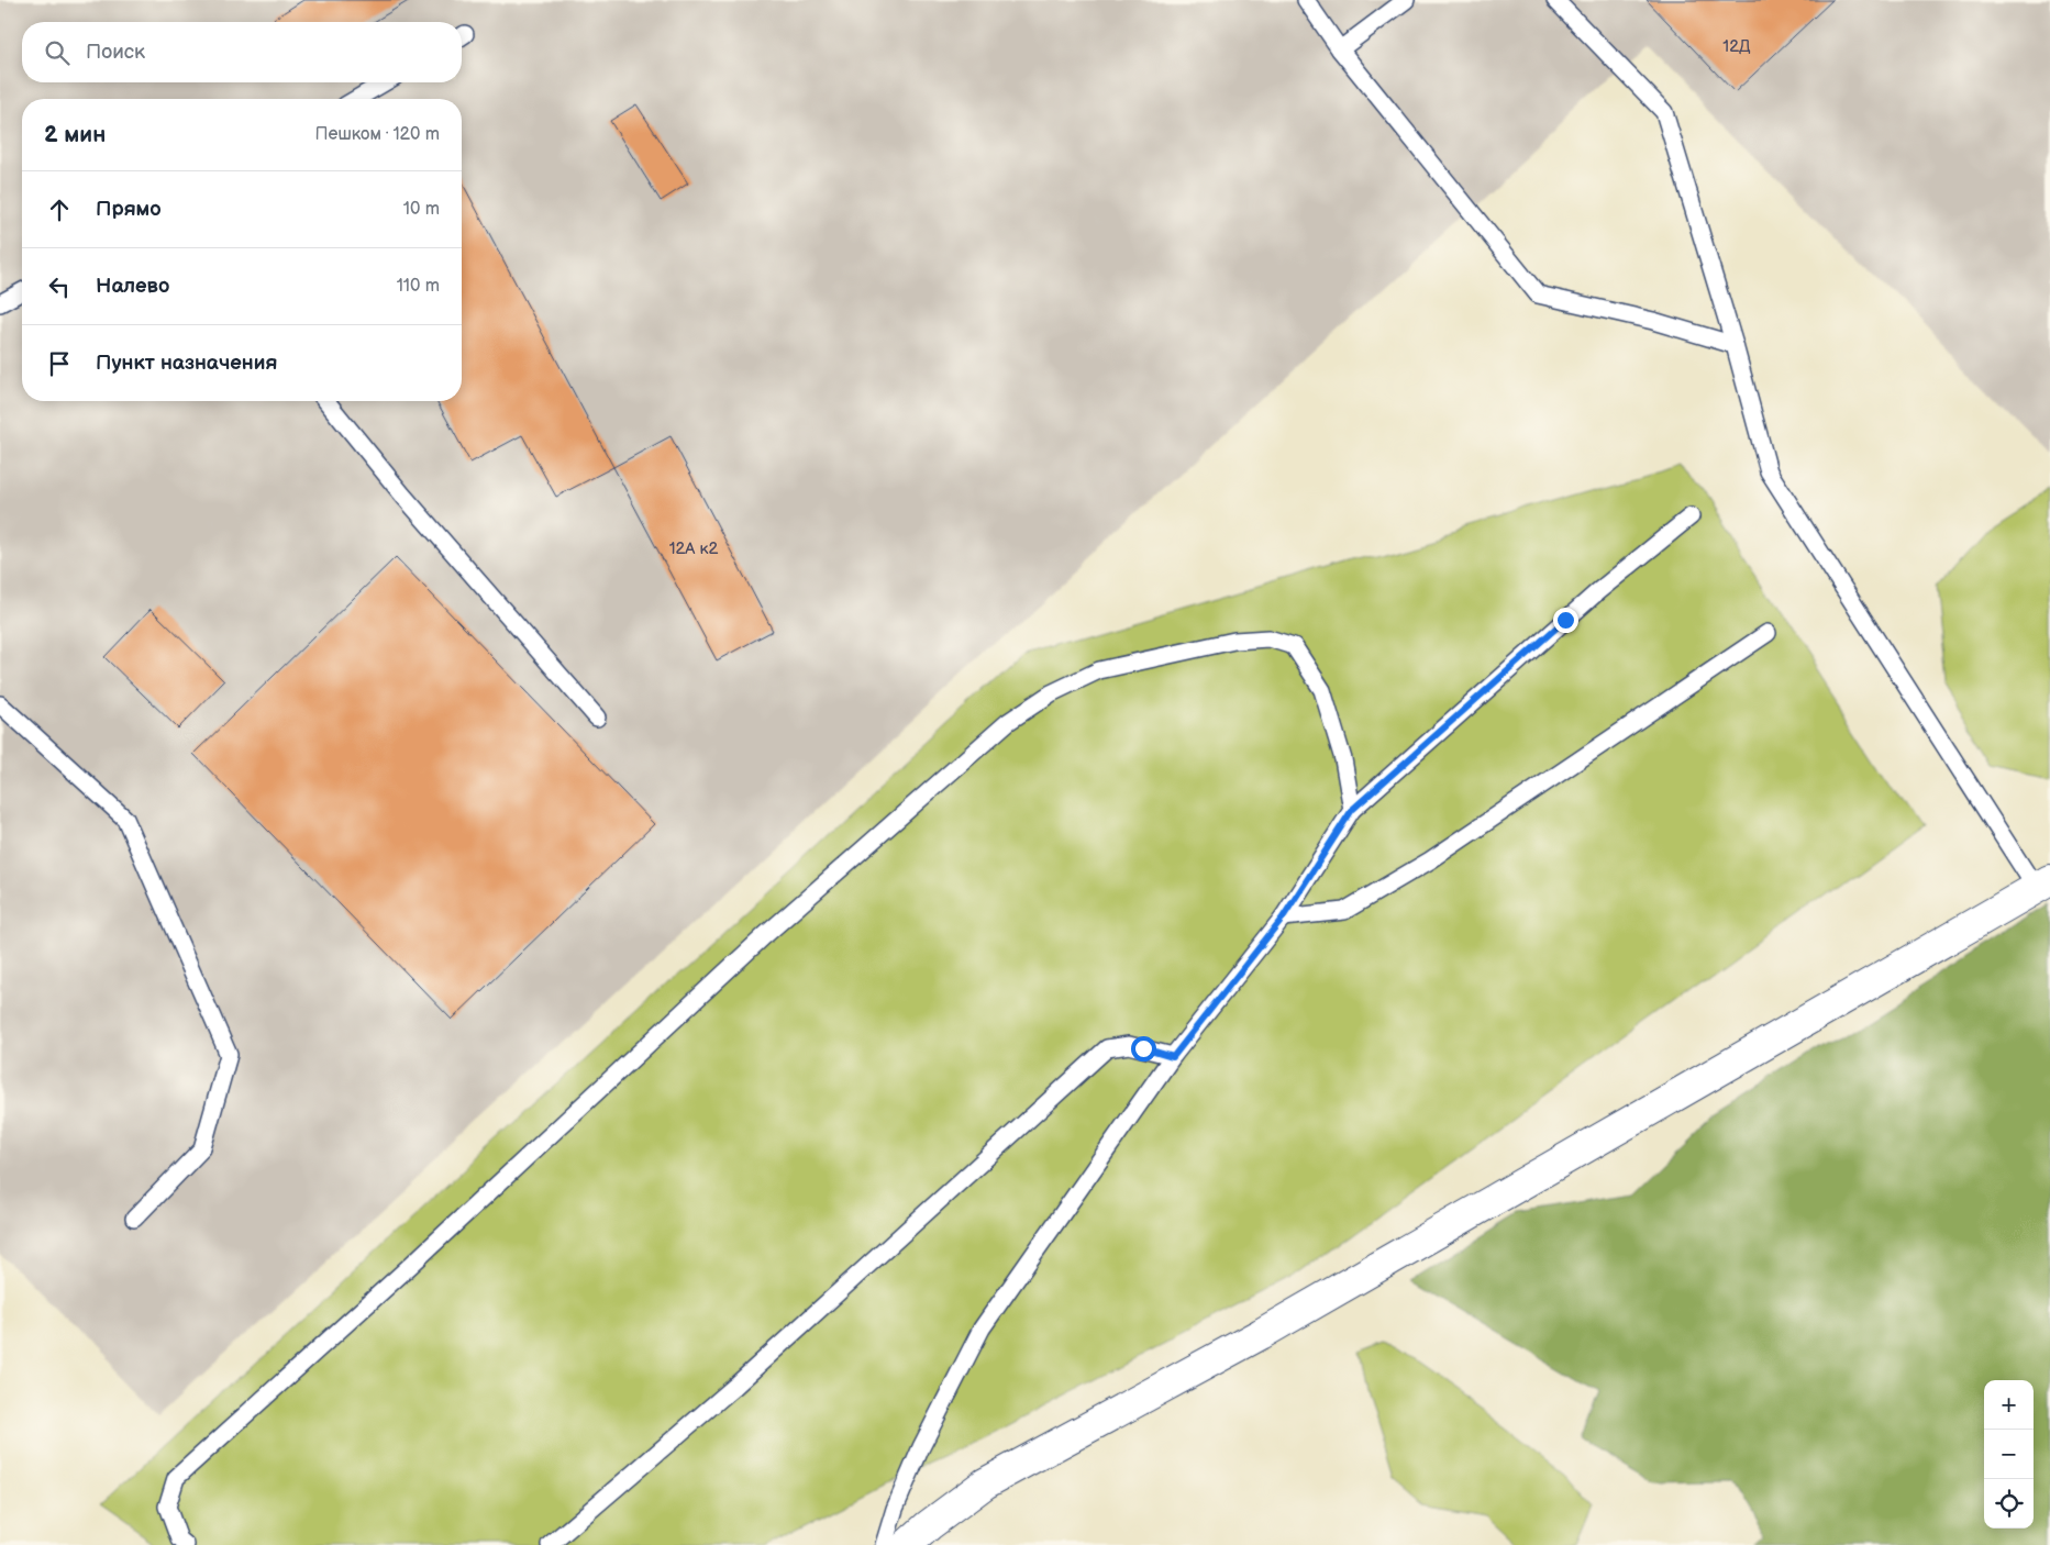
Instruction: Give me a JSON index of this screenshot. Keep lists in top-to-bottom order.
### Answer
{
  "house_numbers": ["12Д", "12А к2"],
  "page": {
    "search": "Поиск",
    "heading": ["2 мин", "Пешком · 120 m"],
    "list": [
      ["Прямо", "10 m"],
      ["Налево", "110 m"],
      "Пункт назначения"
    ],
    "map_buttons": ["+", "−"]
  }
}
